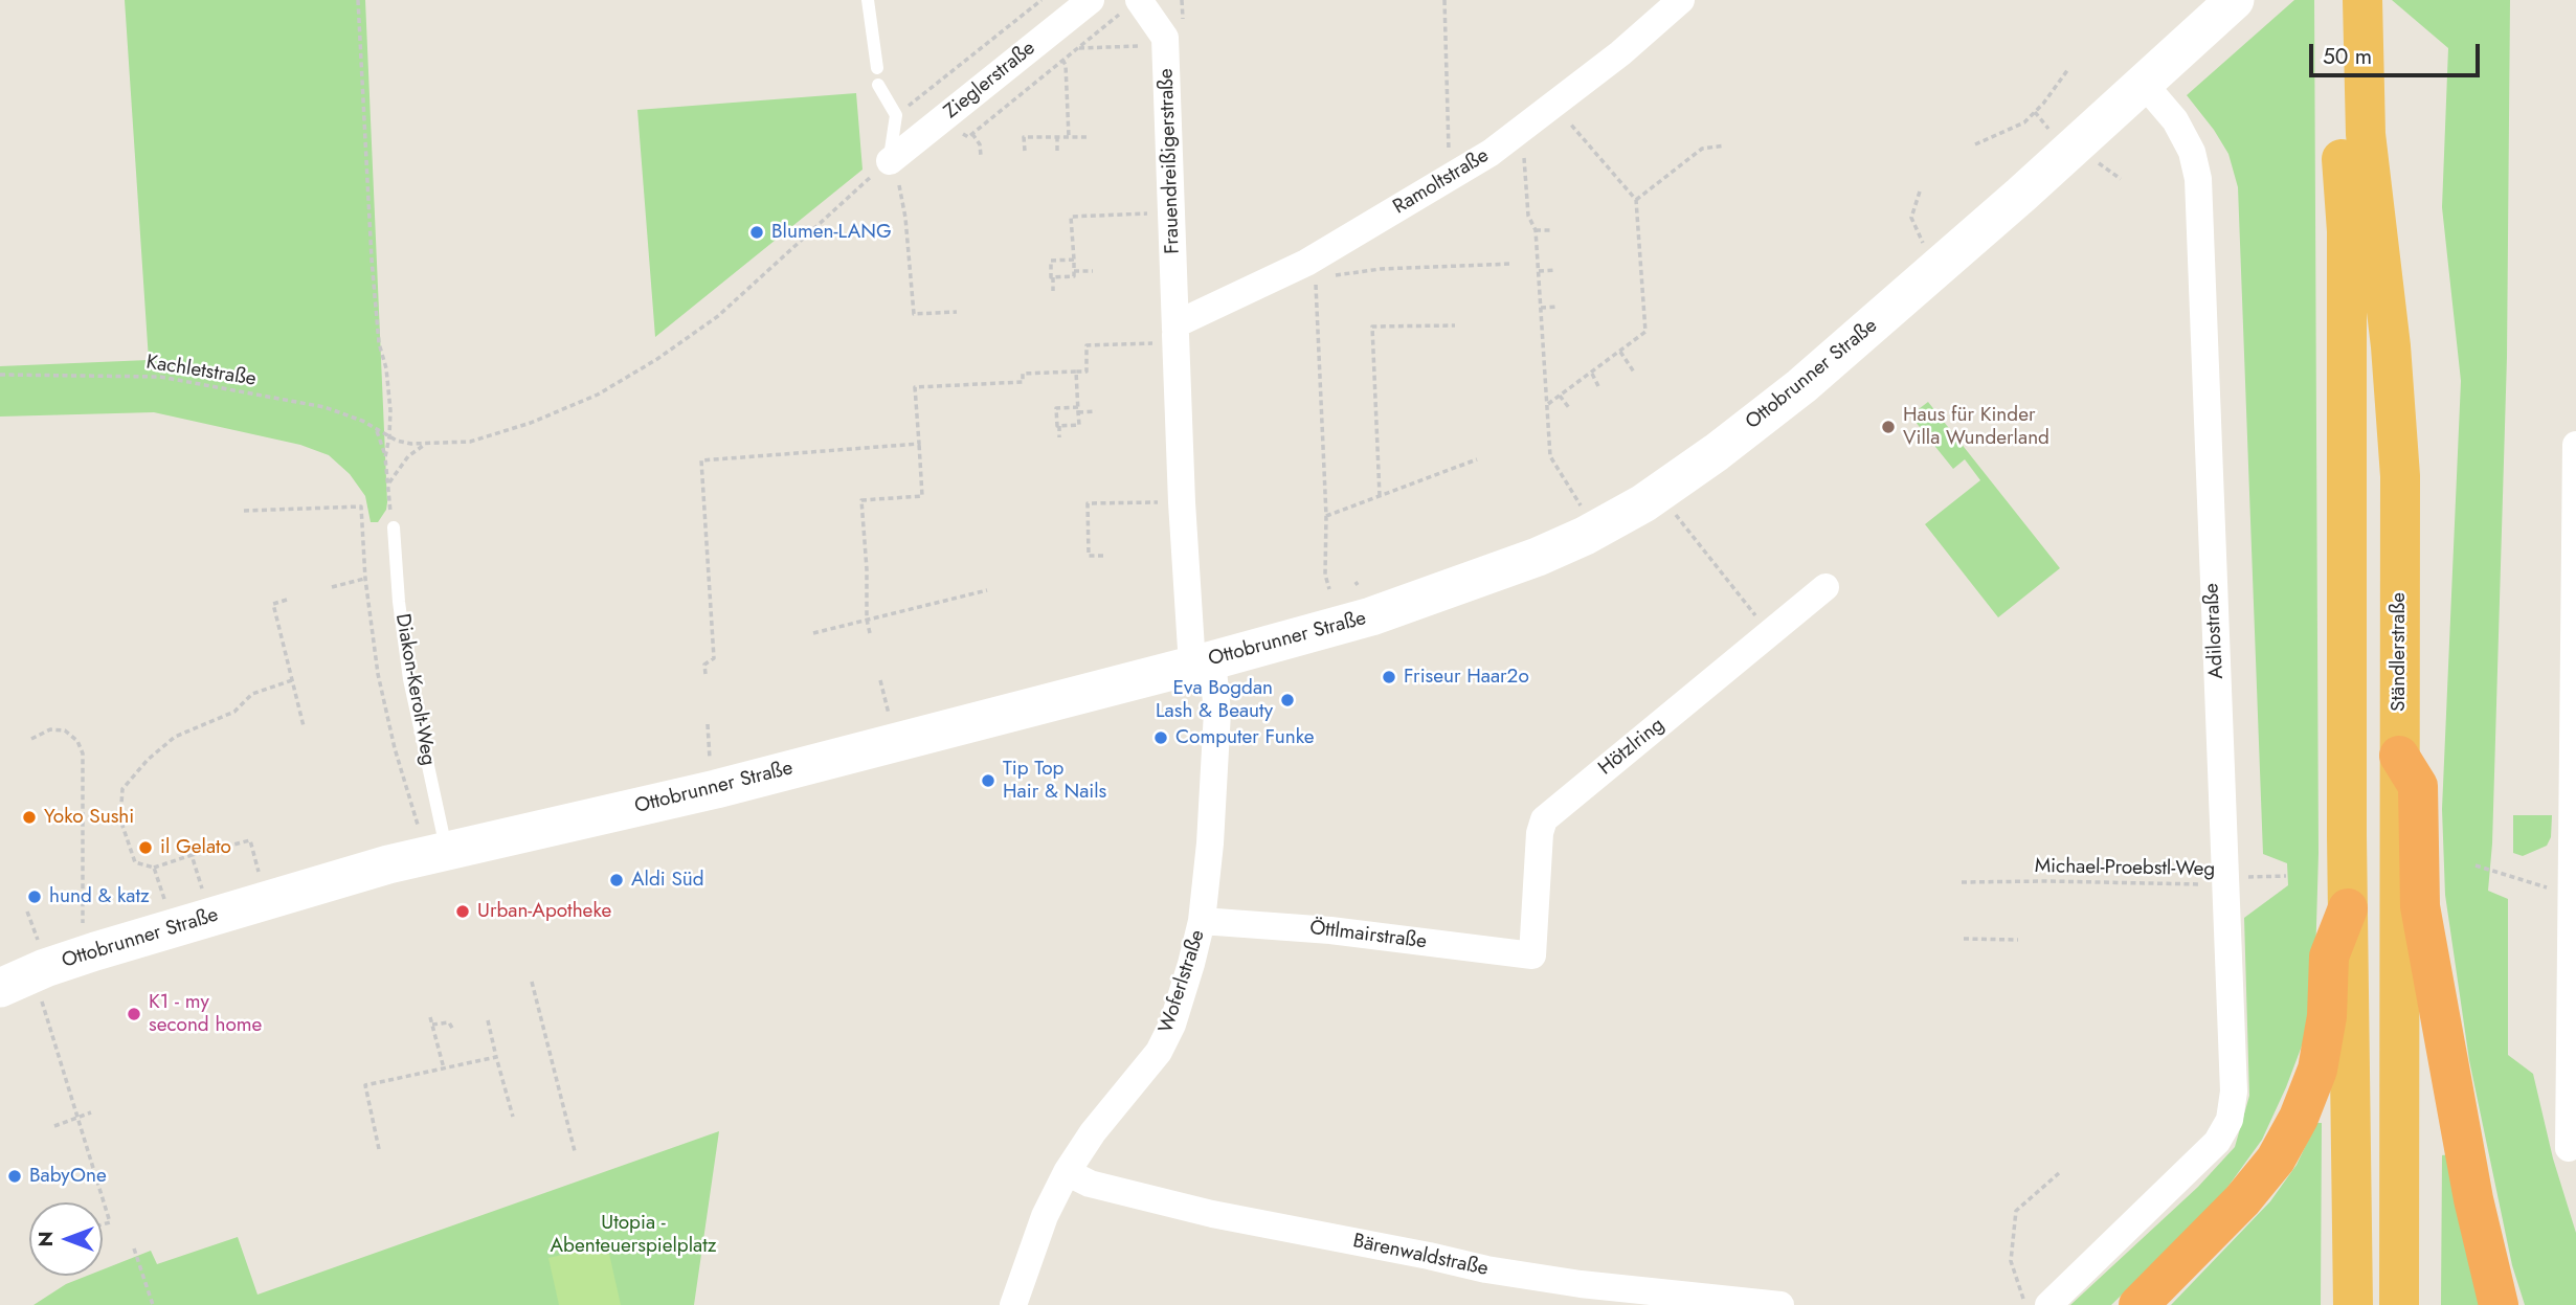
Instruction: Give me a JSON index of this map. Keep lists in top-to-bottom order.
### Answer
{
  "streets": {
    "highway": ["Ständlerstraße"],
    "main road": ["Ottobrunner Straße"],
    "street": [
      "Zieglerstraße",
      "Frauendreißigerstraße",
      "Ramoltstraße",
      "Adilostraße",
      "Hötzlring",
      "Öttlmairstraße",
      "Woferlstraße",
      "Bärenwaldstraße"
    ],
    "lane": ["Diakon-Kerolt-Weg"],
    "path": ["Kachletstraße", "Michael-Proebstl-Weg"]
  },
  "crossings": [
    ["Zieglerstraße", "Kachletstraße"],
    ["Frauendreißigerstraße", "Ramoltstraße"],
    ["Frauendreißigerstraße", "Ottobrunner Straße"],
    ["Frauendreißigerstraße", "Woferlstraße"],
    ["Ottobrunner Straße", "Adilostraße"],
    ["Ottobrunner Straße", "Diakon-Kerolt-Weg"],
    ["Ottobrunner Straße", "Woferlstraße"],
    ["Adilostraße", "Michael-Proebstl-Weg"],
    ["Hötzlring", "Öttlmairstraße"],
    ["Öttlmairstraße", "Woferlstraße"],
    ["Woferlstraße", "Bärenwaldstraße"]
  ],
  "parks": ["Utopia - Abenteuerspielplatz"],
  "places": [
    "Blumen-LANG",
    "Haus für Kinder Villa Wunderland",
    "Friseur Haar2o",
    "Eva Bogdan Lash & Beauty",
    "Computer Funke",
    "Tip Top Hair & Nails",
    "Yoko Sushi",
    "il Gelato",
    "Aldi Süd",
    "hund & katz",
    "Urban-Apotheke",
    "K1 - my second home",
    "BabyOne"
  ],
  "scale_bar": "50 m",
  "north": "left"
}
